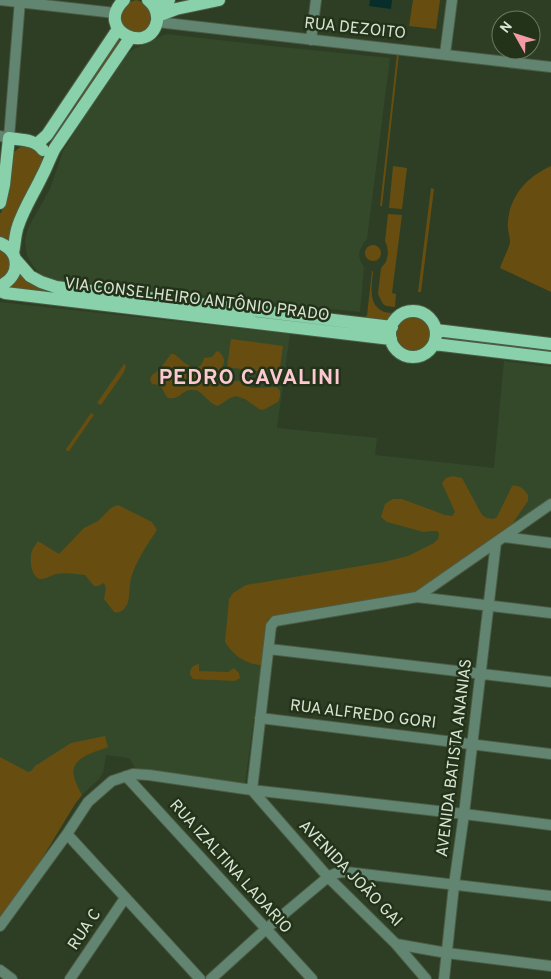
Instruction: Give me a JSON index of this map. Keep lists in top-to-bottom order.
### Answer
{
  "streets": {
    "main road": ["VIA CONSELHEIRO ANTÔNIO PRADO"],
    "street": [
      "RUA DEZOITO",
      "RUA ALFREDO GORI",
      "AVENIDA BATISTA ANANIAS",
      "RUA IZALTINA LADARIO",
      "AVENIDA JOÃO GAI",
      "RUA C"
    ]
  },
  "crossings": [
    ["RUA ALFREDO GORI", "AVENIDA BATISTA ANANIAS"]
  ],
  "districts": ["PEDRO CAVALINI"],
  "north": "top left"
}
